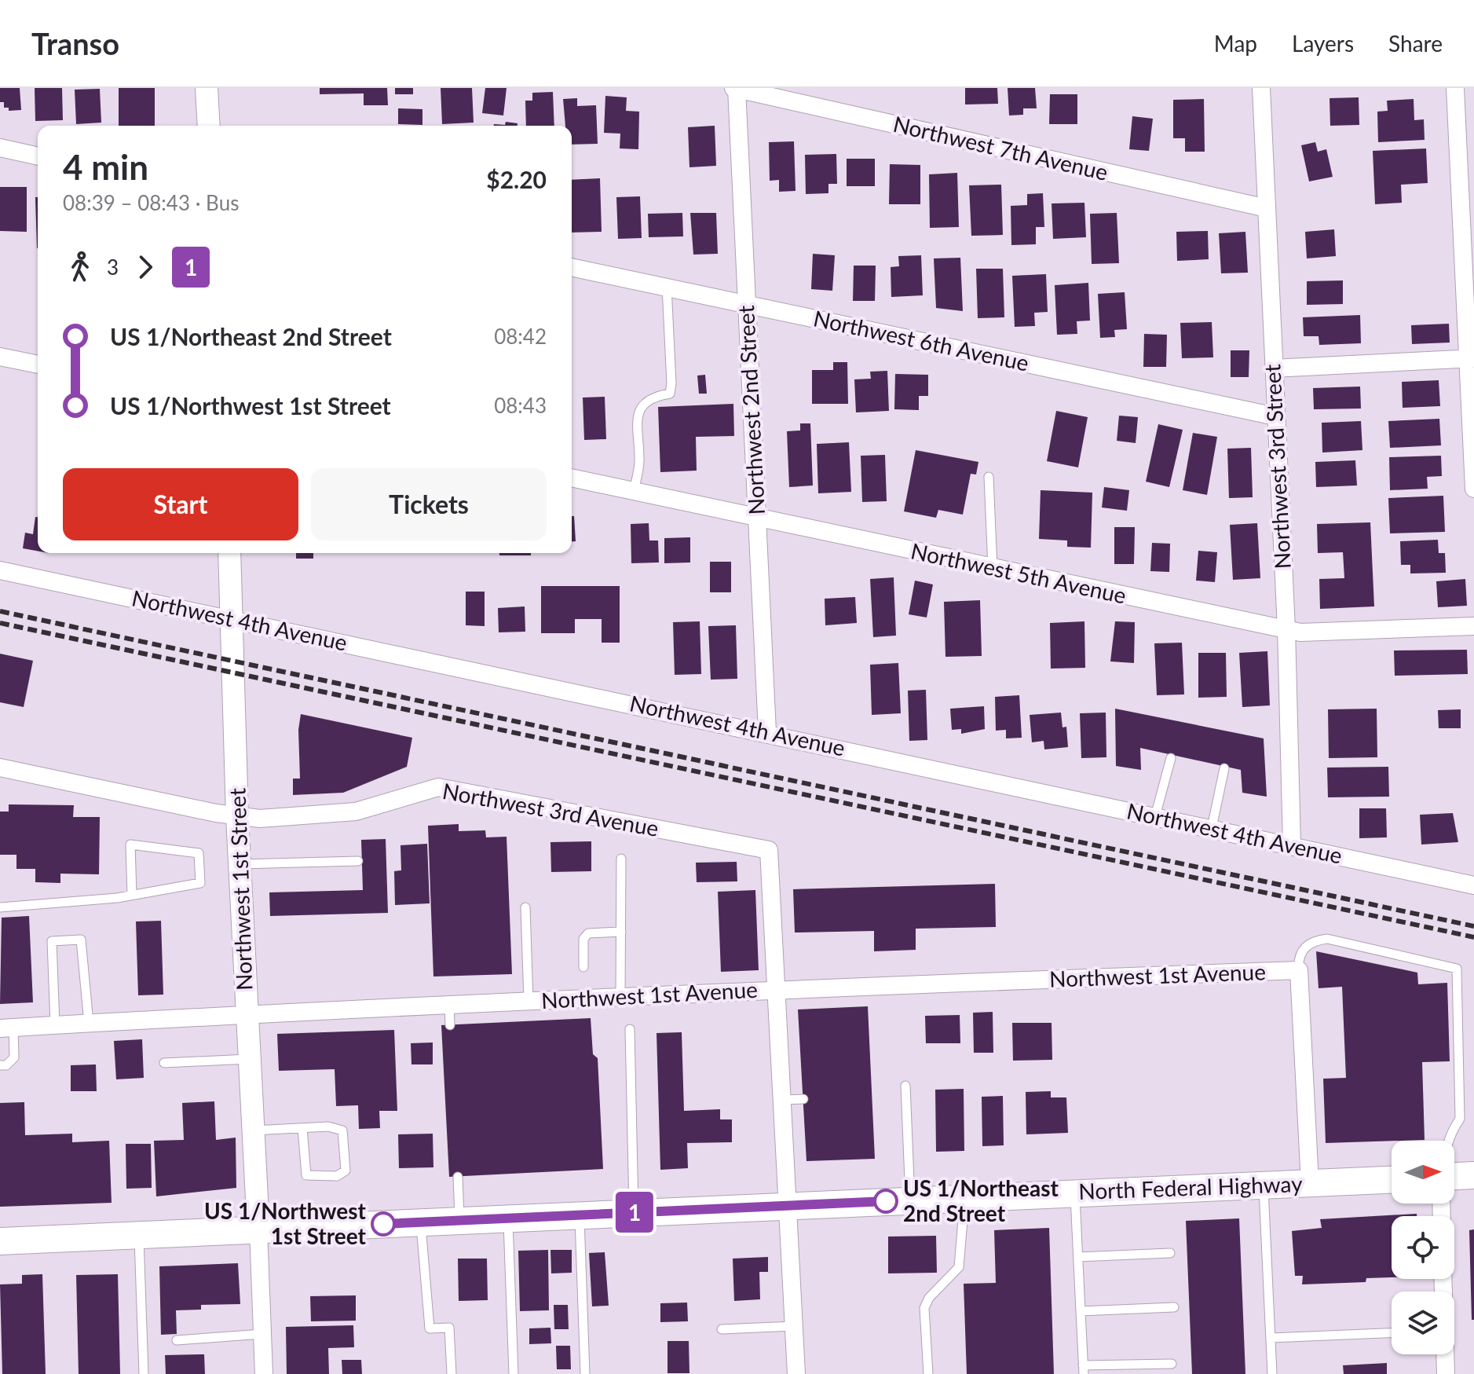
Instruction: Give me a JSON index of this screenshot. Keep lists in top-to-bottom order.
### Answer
{
  "streets": {
    "main road": ["North Federal Highway"],
    "street": [
      "Northwest 7th Avenue",
      "Northwest 6th Avenue",
      "Northwest 2nd Street",
      "Northwest 3rd Street",
      "Northwest 5th Avenue",
      "Northwest 4th Avenue",
      "Northwest 3rd Avenue",
      "Northwest 1st Street",
      "Northwest 1st Avenue"
    ]
  },
  "crossings": [
    ["Northwest 7th Avenue", "Northwest 2nd Street"],
    ["Northwest 7th Avenue", "Northwest 3rd Street"],
    ["Northwest 6th Avenue", "Northwest 2nd Street"],
    ["Northwest 6th Avenue", "Northwest 3rd Street"],
    ["Northwest 2nd Street", "Northwest 5th Avenue"],
    ["Northwest 2nd Street", "Northwest 4th Avenue"],
    ["Northwest 3rd Street", "Northwest 5th Avenue"],
    ["Northwest 3rd Street", "Northwest 4th Avenue"],
    ["Northwest 4th Avenue", "Northwest 1st Street"],
    ["Northwest 3rd Avenue", "Northwest 1st Street"],
    ["Northwest 3rd Avenue", "Northwest 1st Avenue"],
    ["Northwest 1st Street", "Northwest 1st Avenue"],
    ["Northwest 1st Street", "North Federal Highway"]
  ],
  "places": ["US 1/Northeast 2nd Street", "US 1/Northwest 1st Street"],
  "lines": ["bus line 1"],
  "north": "right",
  "page": {
    "header": "Transo",
    "nav": ["Map", "Layers", "Share"],
    "on_map": "1",
    "heading": ["4 min", "08:39 – 08:43 · Bus", "$2.20"],
    "legs": ["3", "1"],
    "list": [
      {
        "name": "US 1/Northeast 2nd Street",
        "value": "08:42"
      },
      {
        "name": "US 1/Northwest 1st Street",
        "value": "08:43"
      }
    ],
    "buttons": ["Start", "Tickets"]
  }
}
